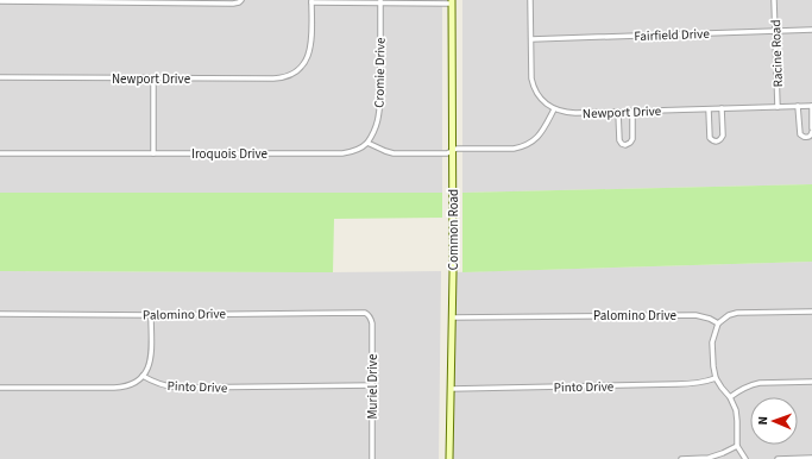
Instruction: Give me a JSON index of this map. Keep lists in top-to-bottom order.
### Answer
{
  "streets": {
    "street": [
      "Fairfield Drive",
      "Racine Road",
      "Cromie Drive",
      "Newport Drive",
      "Iroquois Drive",
      "Common Road",
      "Palomino Drive",
      "Pinto Drive",
      "Muriel Drive"
    ]
  },
  "crossings": [
    ["Fairfield Drive", "Racine Road"],
    ["Racine Road", "Newport Drive"],
    ["Cromie Drive", "Iroquois Drive"],
    ["Common Road", "Palomino Drive"],
    ["Common Road", "Pinto Drive"],
    ["Palomino Drive", "Muriel Drive"],
    ["Pinto Drive", "Muriel Drive"]
  ],
  "north": "left"
}
